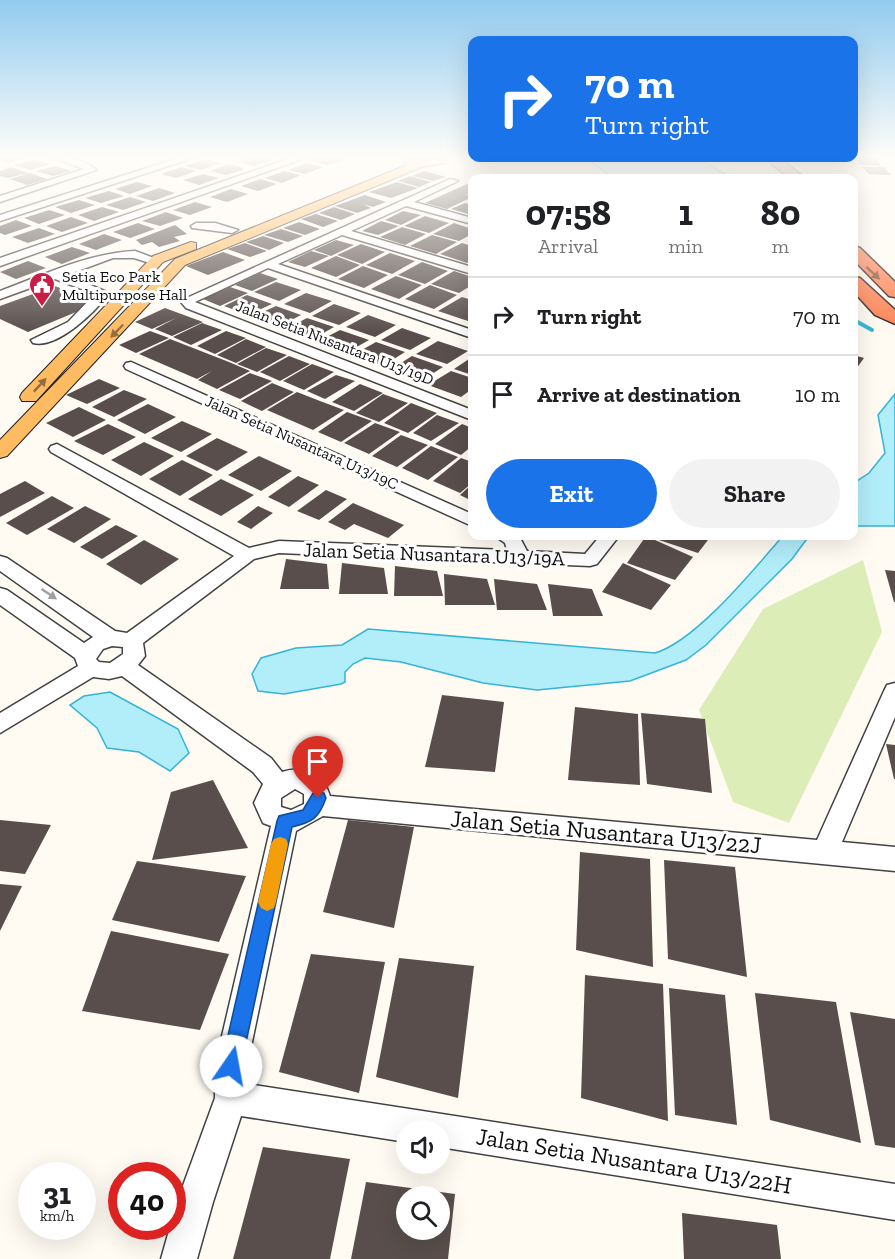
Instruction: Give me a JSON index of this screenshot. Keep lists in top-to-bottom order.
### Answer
{
  "streets": {
    "street": [
      "Jalan Setia Nusantara U13/19D",
      "Jalan Setia Nusantara U13/19C",
      "Jalan Setia Nusantara U13/19A",
      "Jalan Setia Nusantara U13/22J",
      "Jalan Setia Nusantara U13/22H"
    ]
  },
  "places": {
    "public building": ["Setia Eco Park Multipurpose Hall"]
  },
  "page": {
    "turn": ["70 m", "Turn right"],
    "eta": [
      "07:58",
      "Arrival",
      "1",
      "min",
      "80",
      "m"
    ],
    "list": [
      {
        "name": "Turn right",
        "value": "70 m"
      },
      {
        "name": "Arrive at destination",
        "value": "10 m"
      }
    ],
    "buttons": ["Exit", "Share"],
    "speed": "31 km/h",
    "limit": "40"
  }
}
